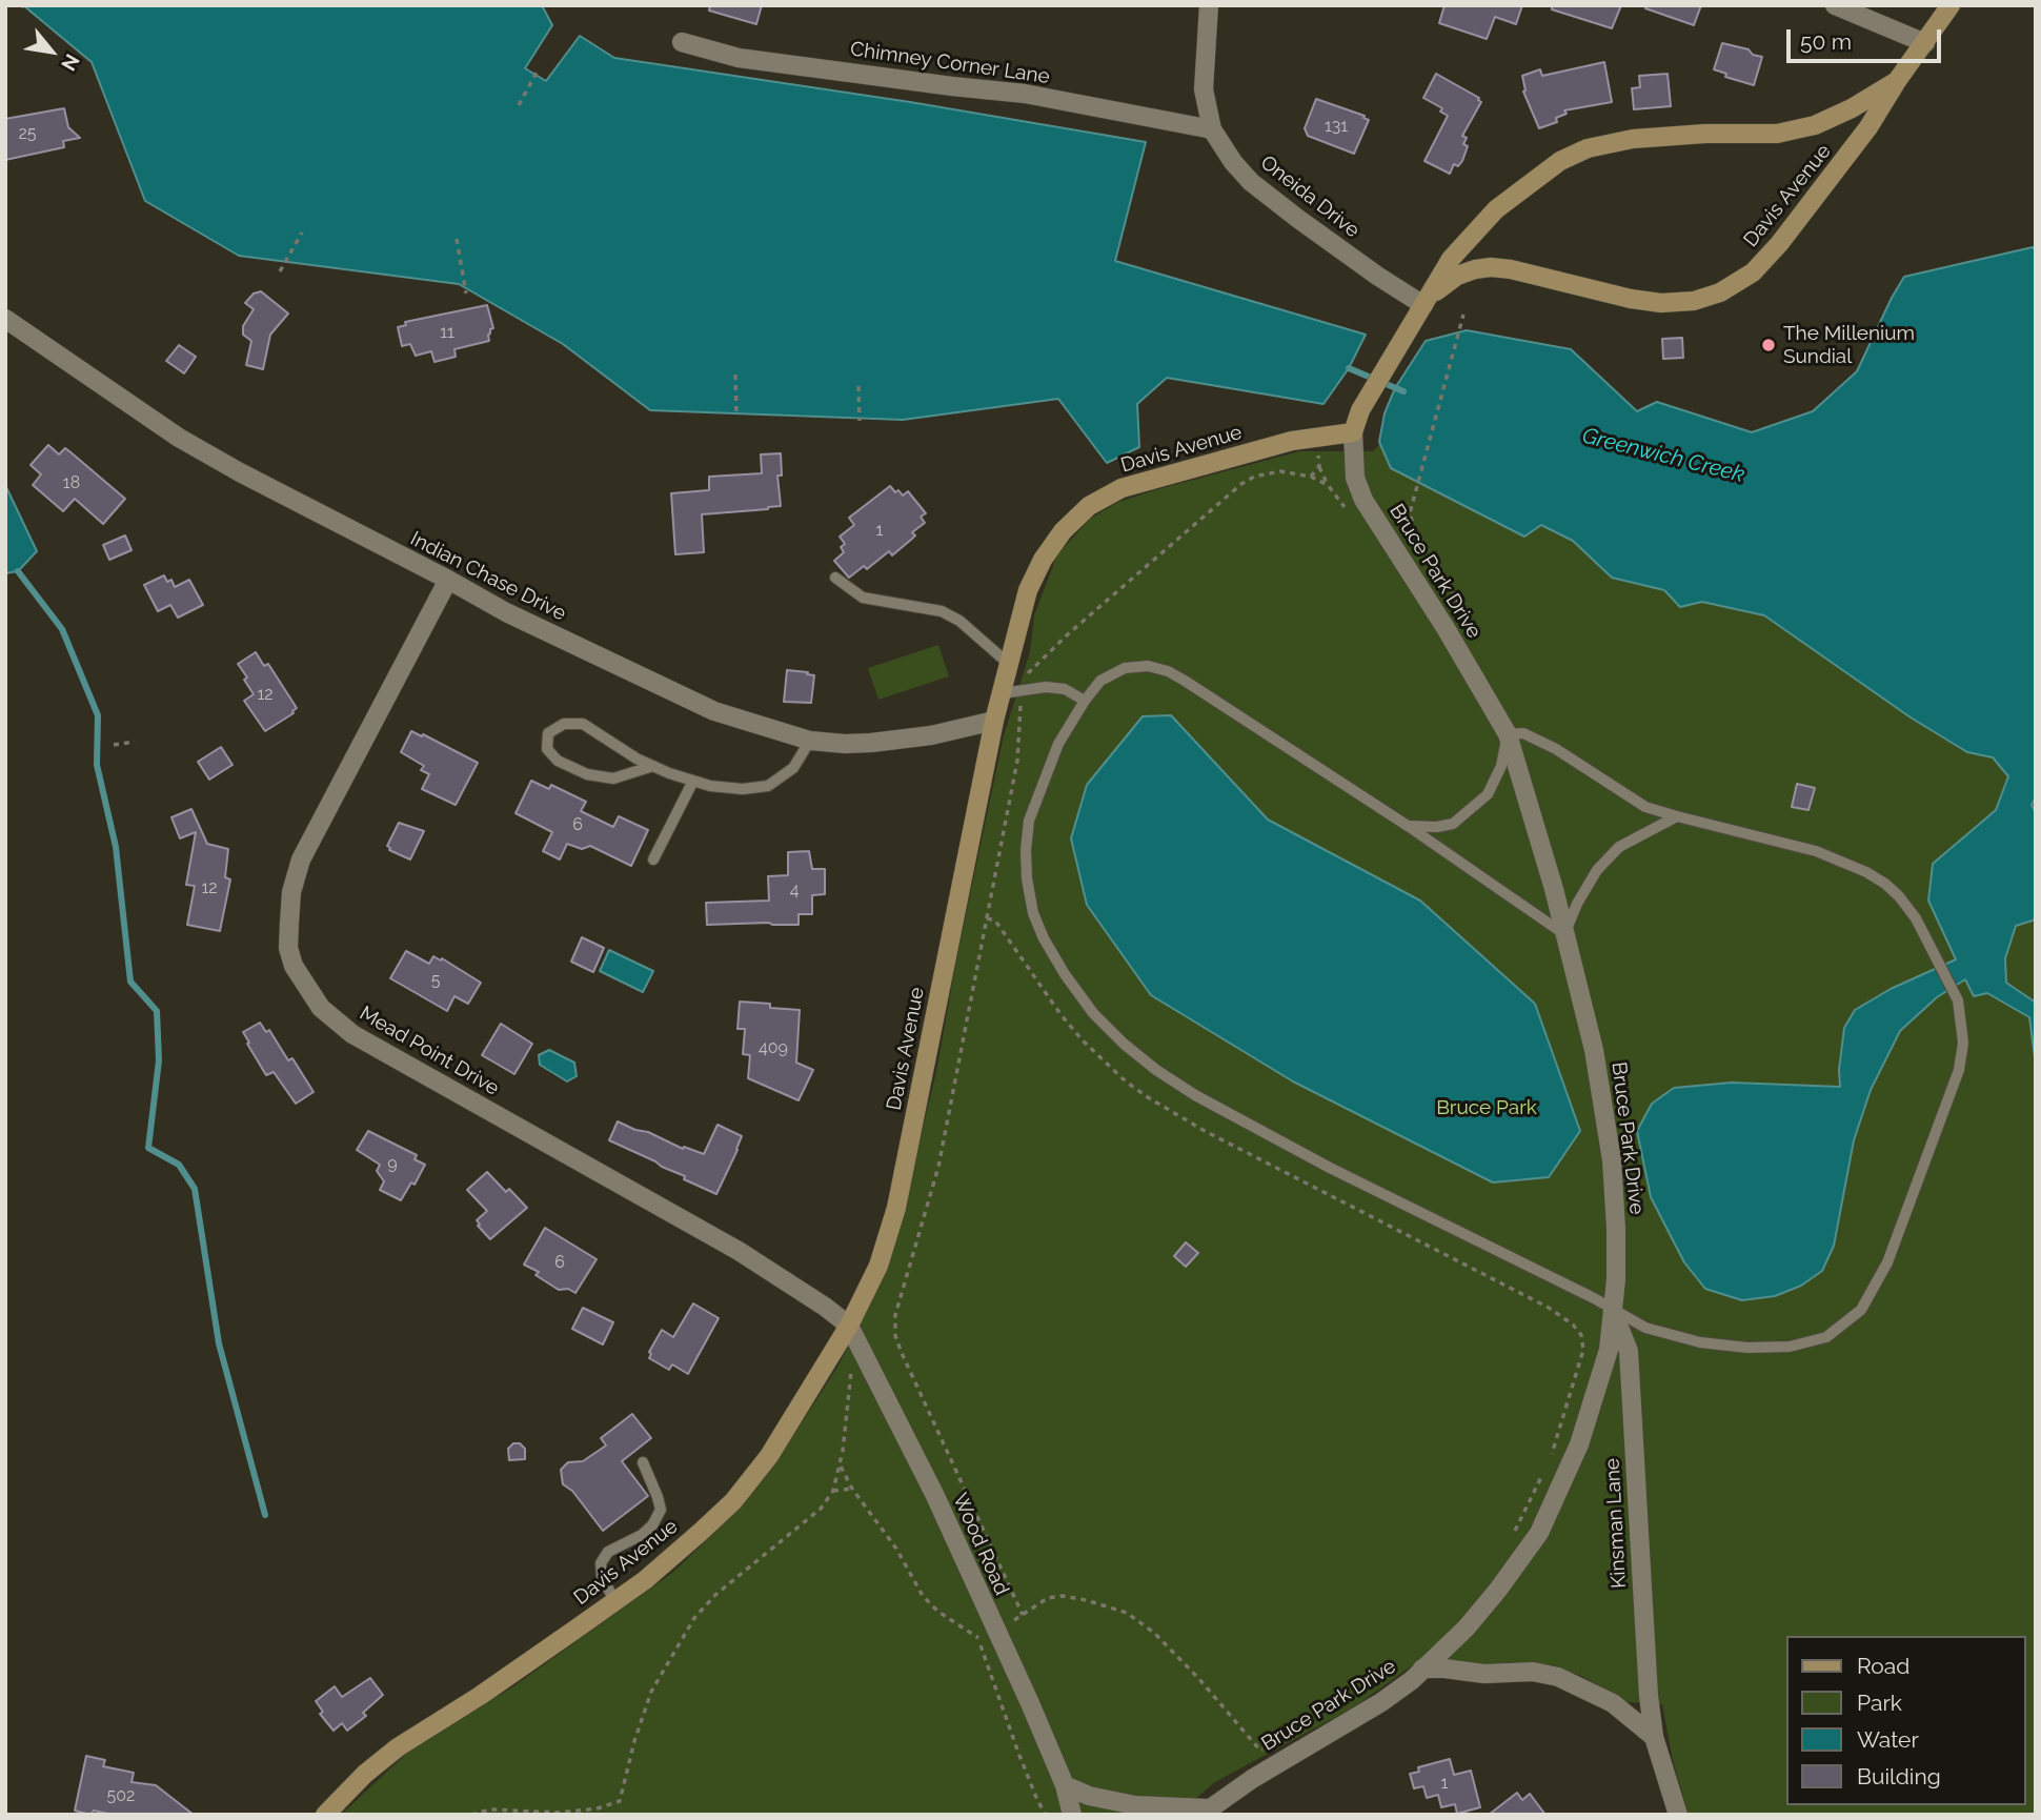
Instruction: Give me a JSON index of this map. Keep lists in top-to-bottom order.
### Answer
{
  "streets": {
    "main road": ["Davis Avenue"],
    "street": [
      "Chimney Corner Lane",
      "Oneida Drive",
      "Bruce Park Drive",
      "Indian Chase Drive",
      "Mead Point Drive",
      "Kinsman Lane",
      "Wood Road"
    ]
  },
  "crossings": [
    ["Chimney Corner Lane", "Oneida Drive"],
    ["Davis Avenue", "Oneida Drive"],
    ["Davis Avenue", "Bruce Park Drive"],
    ["Davis Avenue", "Indian Chase Drive"],
    ["Davis Avenue", "Mead Point Drive"],
    ["Davis Avenue", "Wood Road"],
    ["Bruce Park Drive", "Kinsman Lane"],
    ["Indian Chase Drive", "Mead Point Drive"],
    ["Mead Point Drive", "Wood Road"]
  ],
  "water": ["Greenwich Creek"],
  "parks": ["Bruce Park"],
  "places": ["The Millenium Sundial"],
  "house_numbers": [
    "131",
    "25",
    "11",
    "18",
    "1",
    "12",
    "6",
    "12",
    "4",
    "5",
    "409",
    "9",
    "6",
    "1",
    "502"
  ],
  "legend": [
    "Road",
    "Park",
    "Water",
    "Building"
  ],
  "scale_bar": "50 m",
  "north": "bottom right"
}
